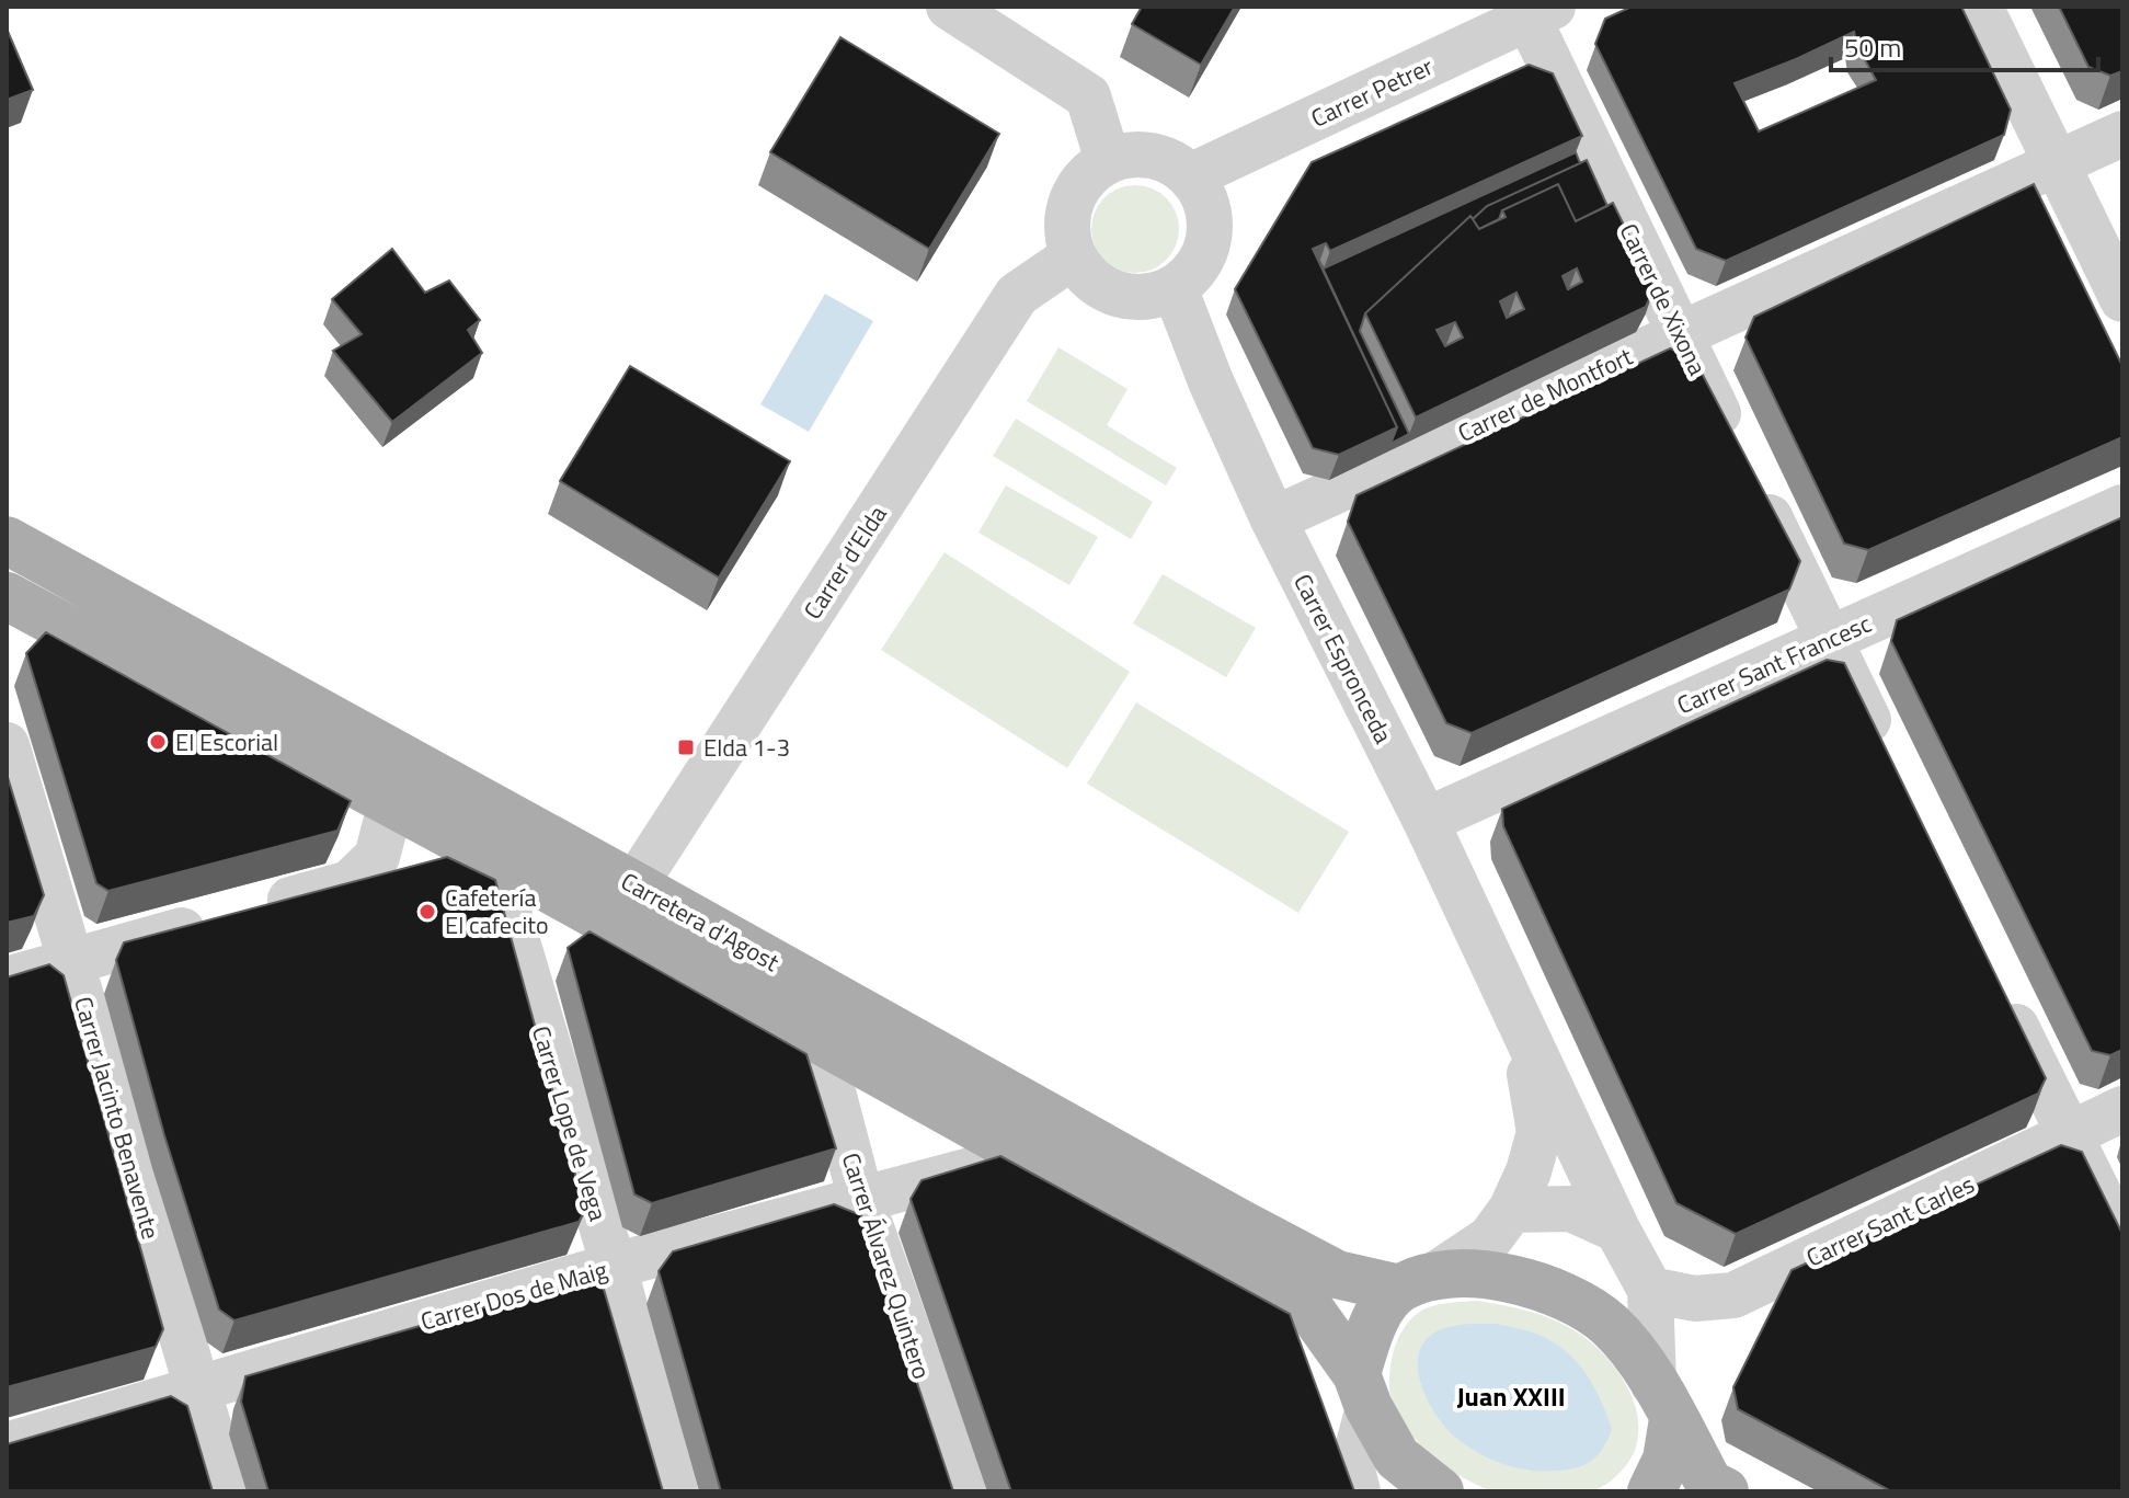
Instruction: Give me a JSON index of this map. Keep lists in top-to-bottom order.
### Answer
{
  "streets": {
    "main road": ["Carretera d'Agost"],
    "street": [
      "Carrer Petrer",
      "Carrer de Xixona",
      "Carrer de Montfort",
      "Carrer d’Elda",
      "Carrer Espronceda",
      "Carrer Sant Francesc",
      "Carrer Jacinto Benavente",
      "Carrer Lope de Vega",
      "Carrer Sant Carles",
      "Carrer Álvarez Quintero",
      "Carrer Dos de Maig"
    ]
  },
  "crossings": [
    ["Carrer Petrer", "Carrer de Xixona"],
    ["Carrer Petrer", "Carrer d’Elda"],
    ["Carrer Petrer", "Carrer Espronceda"],
    ["Carrer de Xixona", "Carrer de Montfort"],
    ["Carrer de Xixona", "Carrer Sant Francesc"],
    ["Carrer de Montfort", "Carrer Espronceda"],
    ["Carrer d’Elda", "Carrer Espronceda"],
    ["Carrer d’Elda", "Carretera d'Agost"],
    ["Carrer Espronceda", "Carrer Sant Francesc"],
    ["Carrer Espronceda", "Carretera d'Agost"],
    ["Carrer Espronceda", "Carrer Sant Carles"],
    ["Carretera d'Agost", "Carrer Lope de Vega"],
    ["Carretera d'Agost", "Carrer Álvarez Quintero"],
    ["Carretera d'Agost", "Carrer Dos de Maig"],
    ["Carrer Jacinto Benavente", "Carrer Dos de Maig"],
    ["Carrer Lope de Vega", "Carrer Dos de Maig"],
    ["Carrer Álvarez Quintero", "Carrer Dos de Maig"]
  ],
  "districts": ["Juan XXIII"],
  "places": {
    "other": ["El Escorial", "Cafetería El cafecito"],
    "transit": ["Elda 1-3"]
  },
  "scale_bar": "50 m"
}
